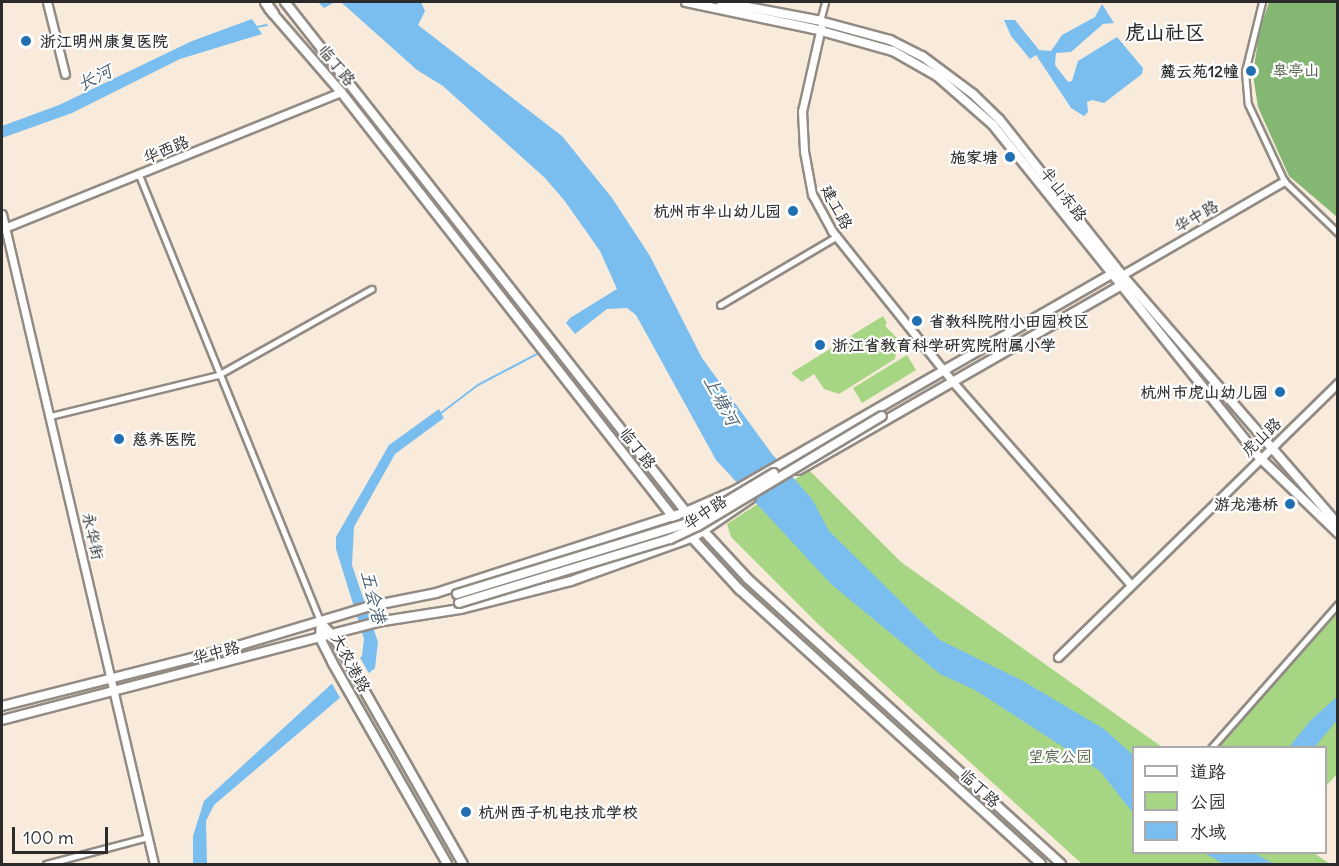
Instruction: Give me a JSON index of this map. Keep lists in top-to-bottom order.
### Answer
{
  "streets": {
    "main road": [
      "临丁路",
      "半山东路",
      "华中路",
      "大农港路"
    ],
    "street": [
      "华西路",
      "建工路",
      "虎山路",
      "永华街"
    ]
  },
  "crossings": [
    ["临丁路", "华西路"],
    ["临丁路", "华中路"],
    ["华西路", "永华街"],
    ["半山东路", "建工路"],
    ["半山东路", "华中路"],
    ["半山东路", "虎山路"],
    ["建工路", "华中路"],
    ["华中路", "永华街"],
    ["华中路", "大农港路"]
  ],
  "districts": ["虎山社区"],
  "water": ["长河", "上塘河", "五会港"],
  "parks": ["皋亭山", "望宸公园"],
  "places": [
    "浙江明州康复医院",
    "麓云苑12幢",
    "施家塘",
    "杭州市半山幼儿园",
    "省教科院附小田园校区",
    "浙江省教育科学研究院附属小学",
    "杭州市虎山幼儿园",
    "慈养医院",
    "游龙港桥",
    "杭州西子机电技术学校"
  ],
  "legend": ["道路", "公园", "水域"],
  "scale_bar": "100 m"
}
